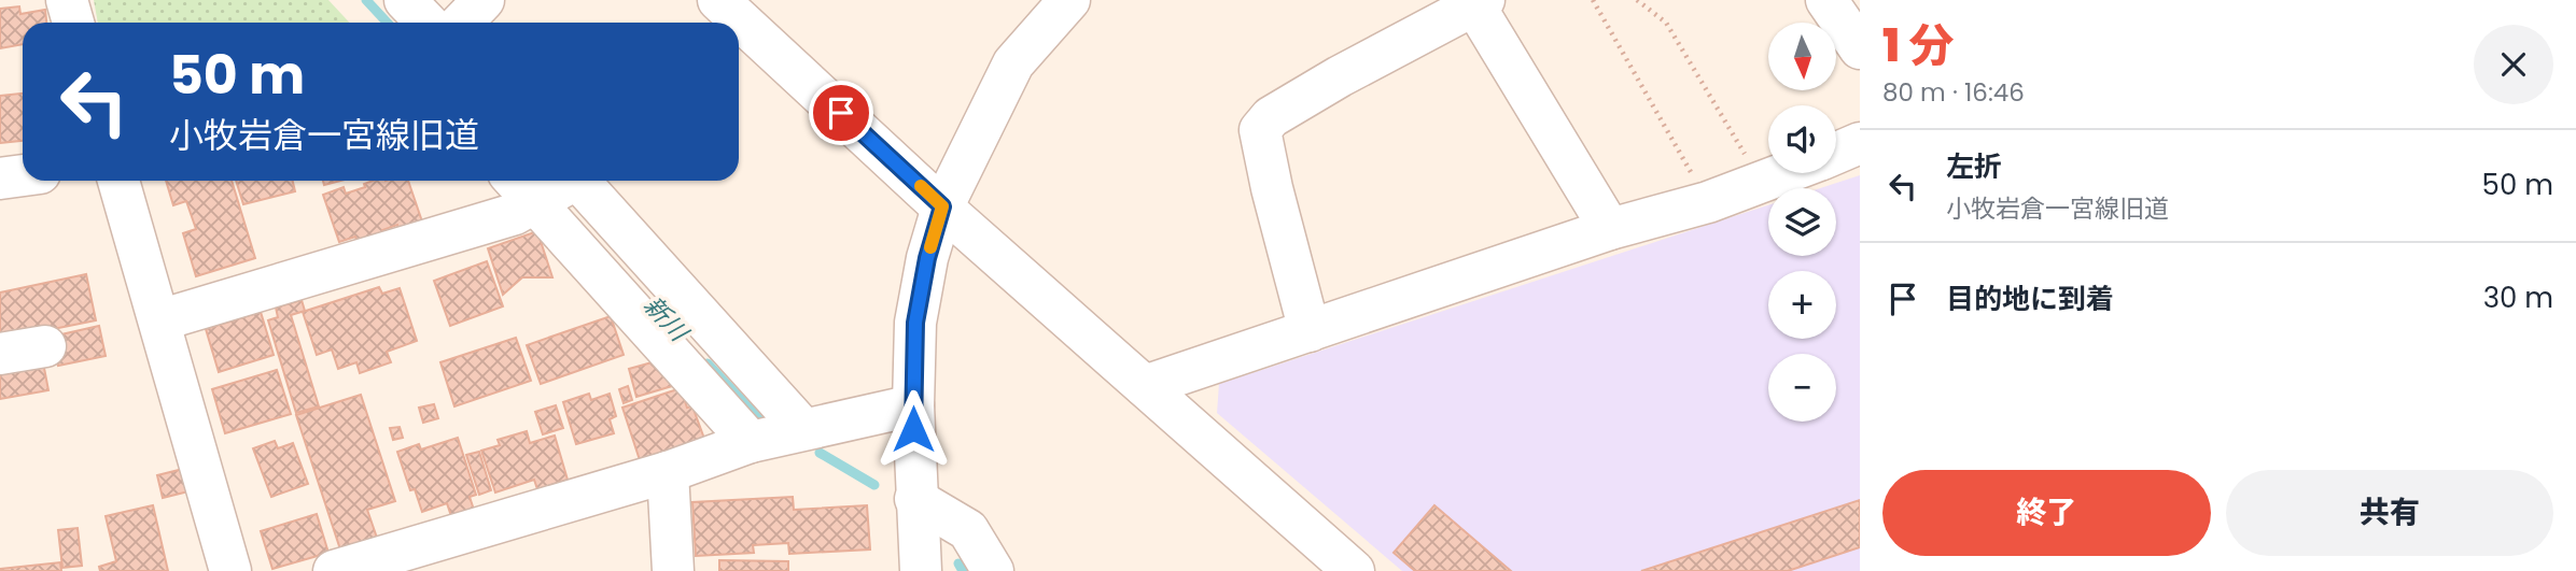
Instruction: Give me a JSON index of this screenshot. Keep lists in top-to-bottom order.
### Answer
{
  "water": ["新川"],
  "north": "bottom",
  "page": {
    "heading": ["1 分", "80 m · 16:46"],
    "map_buttons": ["+", "−"],
    "turn": ["50 m", "小牧岩倉一宮線旧道"],
    "list": [
      {
        "name": "左折",
        "note": "小牧岩倉一宮線旧道",
        "value": "50 m"
      },
      {
        "name": "目的地に到着",
        "value": "30 m"
      }
    ],
    "buttons": ["終了", "共有"]
  }
}
